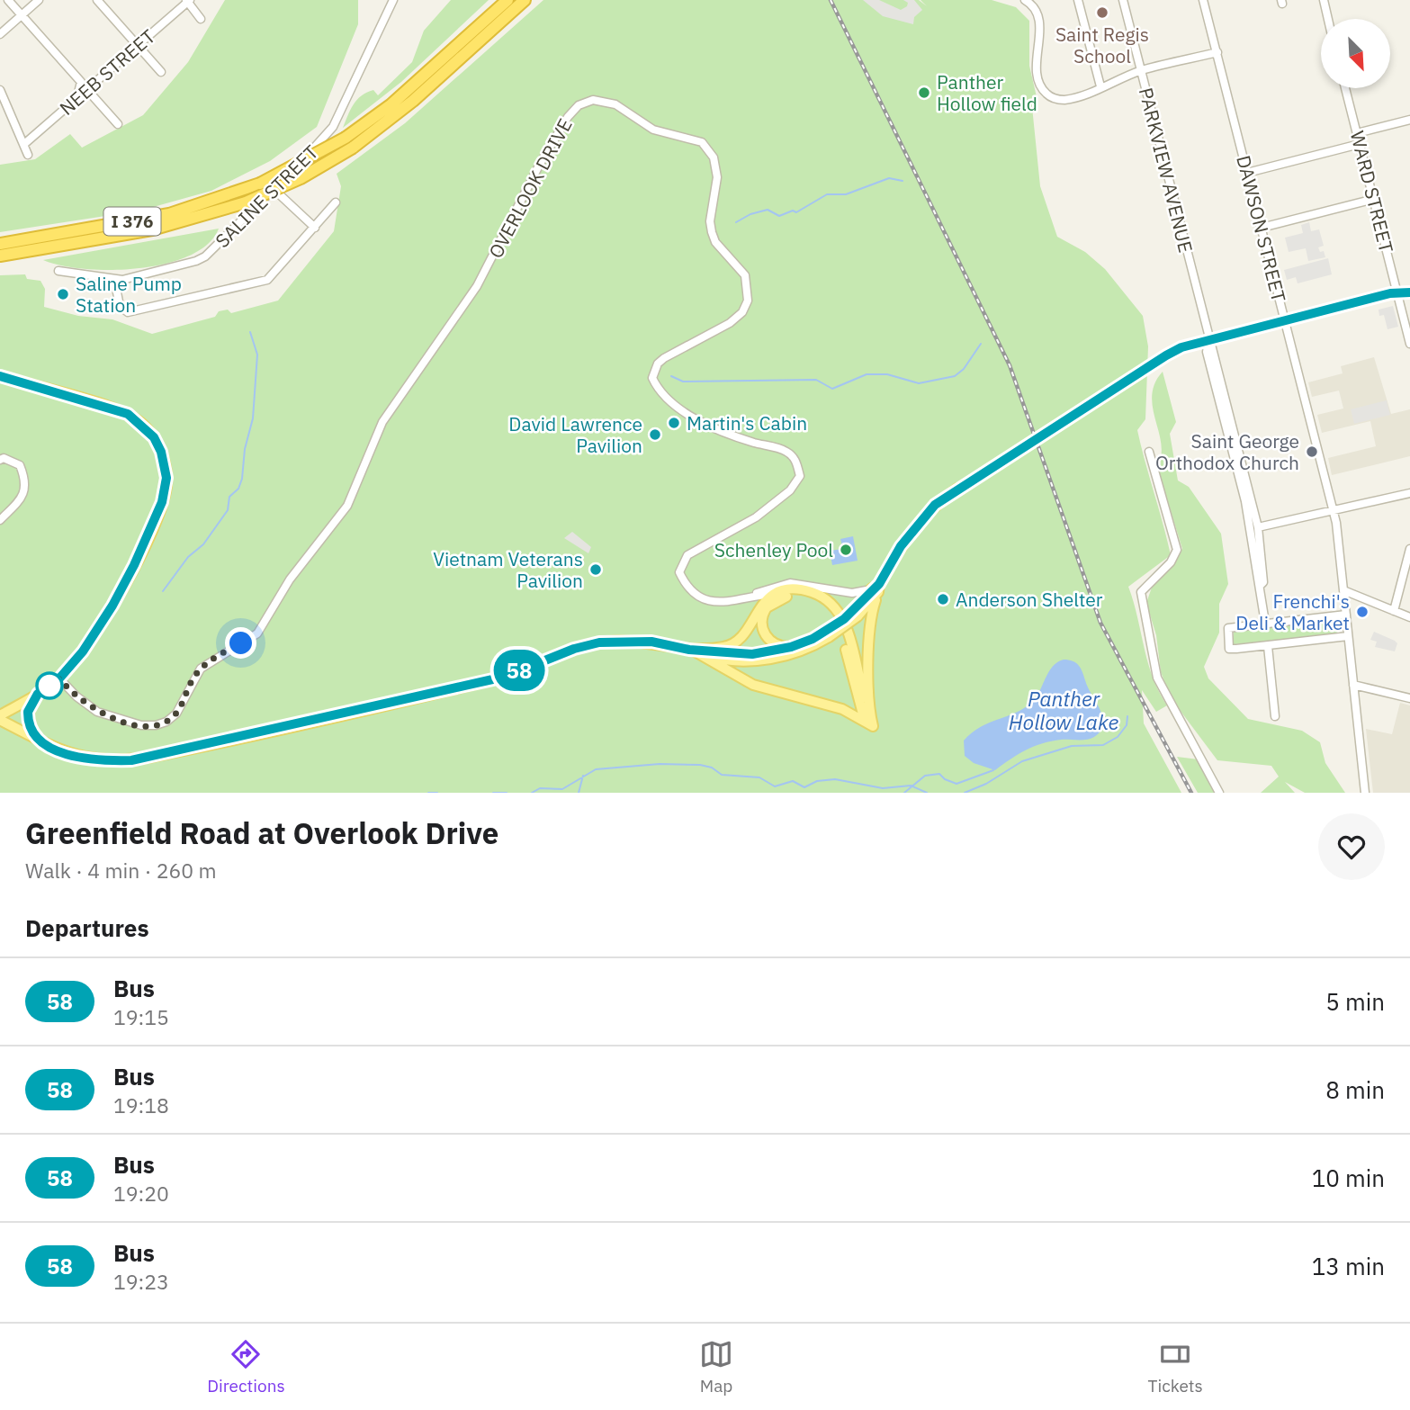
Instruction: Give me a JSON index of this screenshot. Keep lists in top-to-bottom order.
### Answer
{
  "streets": {
    "highway": ["I 376"],
    "street": [
      "NEEB STREET",
      "PARKVIEW AVENUE",
      "OVERLOOK DRIVE",
      "WARD STREET",
      "SALINE STREET",
      "DAWSON STREET"
    ]
  },
  "water": ["Panther Hollow Lake"],
  "places": [
    "Saint Regis School",
    "Panther Hollow field",
    "Saline Pump Station",
    "Martin's Cabin",
    "David Lawrence Pavilion",
    "Saint George Orthodox Church",
    "Schenley Pool",
    "Vietnam Veterans Pavilion",
    "Anderson Shelter",
    "Frenchi's Deli & Market"
  ],
  "lines": ["bus line 58"],
  "north": "bottom right",
  "page": {
    "on_map": "58",
    "heading": [
      ["Greenfield Road at Overlook Drive", "Walk · 4 min · 260 m"],
      "Departures"
    ],
    "list": [
      {
        "mark": "58",
        "name": "Bus",
        "note": "19:15",
        "value": "5 min"
      },
      {
        "mark": "58",
        "name": "Bus",
        "note": "19:18",
        "value": "8 min"
      },
      {
        "mark": "58",
        "name": "Bus",
        "note": "19:20",
        "value": "10 min"
      },
      {
        "mark": "58",
        "name": "Bus",
        "note": "19:23",
        "value": "13 min"
      }
    ],
    "tabs": ["Directions", "Map", "Tickets"]
  }
}
